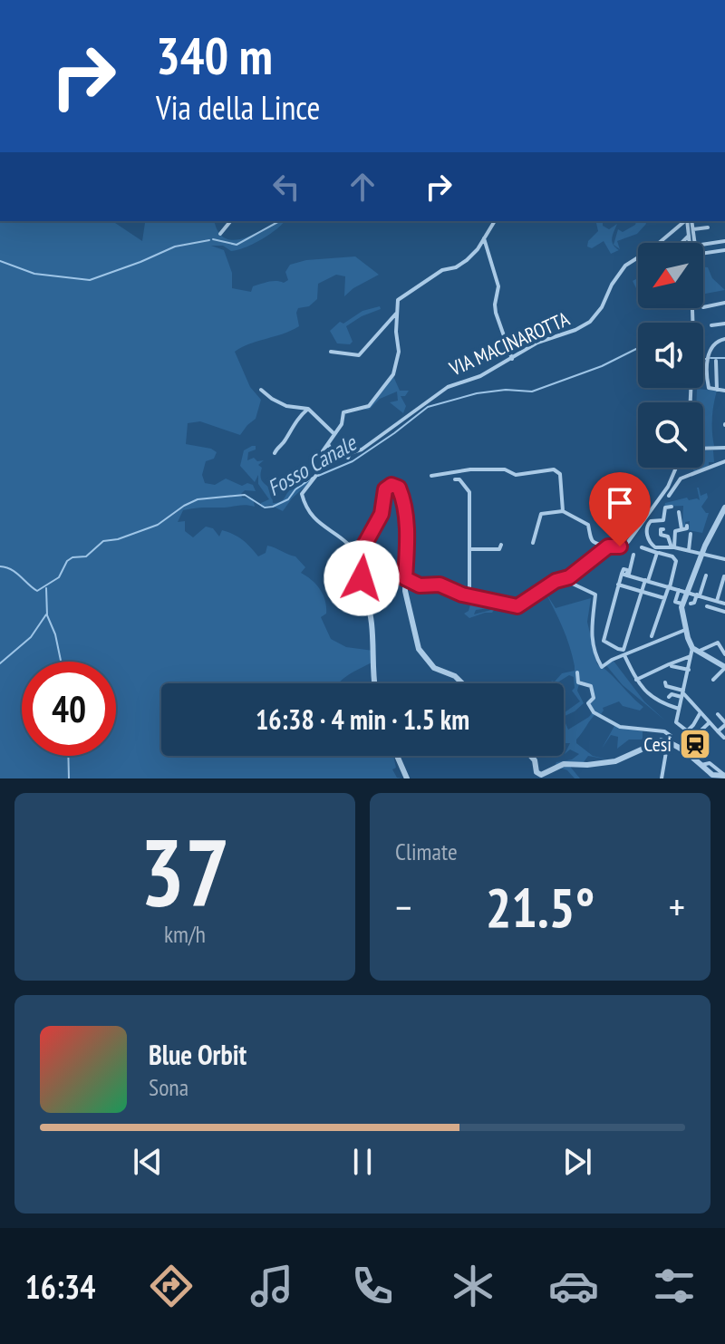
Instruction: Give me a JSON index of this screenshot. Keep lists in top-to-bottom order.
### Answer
{
  "streets": {
    "street": ["VIA MACINAROTTA"]
  },
  "water": ["Fosso Canale"],
  "places": {
    "station": ["Cesi"]
  },
  "north": "bottom left",
  "page": {
    "turn": ["340 m", "Via della Lince"],
    "limit": "40",
    "trip": "16:38 · 4 min · 1.5 km",
    "tile": [
      ["37", "km/h"],
      "Climate"
    ],
    "heat": ["−", "21.5°", "+"],
    "song": ["Blue Orbit", "Sona"],
    "tabs": "16:34"
  }
}
